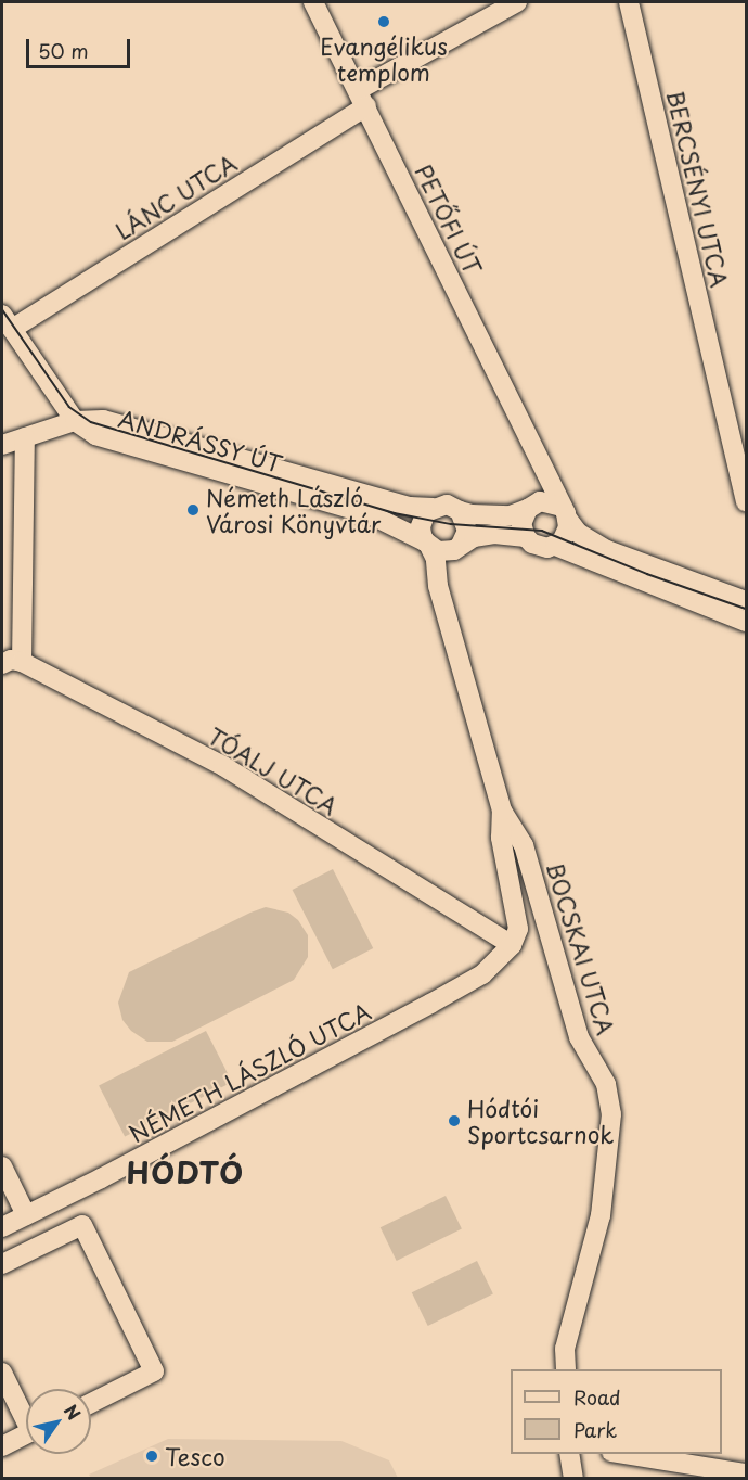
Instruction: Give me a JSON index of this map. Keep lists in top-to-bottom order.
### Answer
{
  "streets": {
    "street": [
      "BERCSÉNYI UTCA",
      "LÁNC UTCA",
      "PETŐFI ÚT",
      "ANDRÁSSY ÚT",
      "TÓALJ UTCA",
      "BOCSKAI UTCA",
      "NÉMETH LÁSZLÓ UTCA"
    ]
  },
  "crossings": [
    ["LÁNC UTCA", "PETŐFI ÚT"],
    ["LÁNC UTCA", "ANDRÁSSY ÚT"],
    ["ANDRÁSSY ÚT", "BOCSKAI UTCA"],
    ["TÓALJ UTCA", "BOCSKAI UTCA"],
    ["TÓALJ UTCA", "NÉMETH LÁSZLÓ UTCA"],
    ["BOCSKAI UTCA", "NÉMETH LÁSZLÓ UTCA"]
  ],
  "districts": ["HÓDTÓ"],
  "places": [
    "Evangélikus templom",
    "Németh László Városi Könyvtár",
    "Hódtói Sportcsarnok",
    "Tesco"
  ],
  "legend": ["Road", "Park"],
  "scale_bar": "50 m",
  "north": "top right"
}
